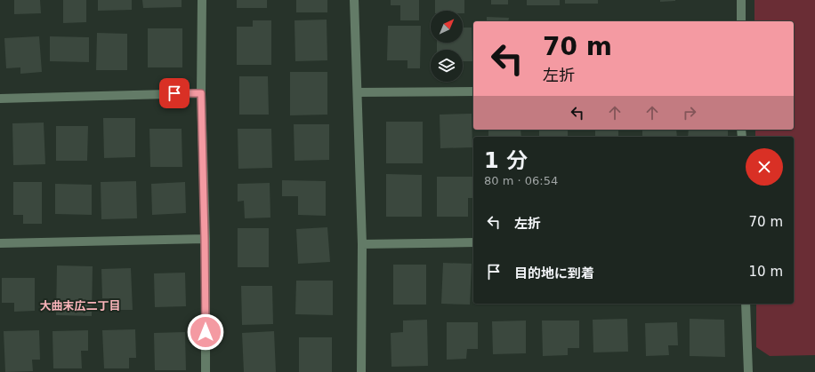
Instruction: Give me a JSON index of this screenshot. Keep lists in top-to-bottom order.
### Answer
{
  "districts": ["大曲末広二丁目"],
  "north": "top right",
  "page": {
    "turn": ["70 m", "左折"],
    "heading": ["1 分", "80 m · 06:54"],
    "list": [
      {
        "name": "左折",
        "value": "70 m"
      },
      {
        "name": "目的地に到着",
        "value": "10 m"
      }
    ]
  }
}
